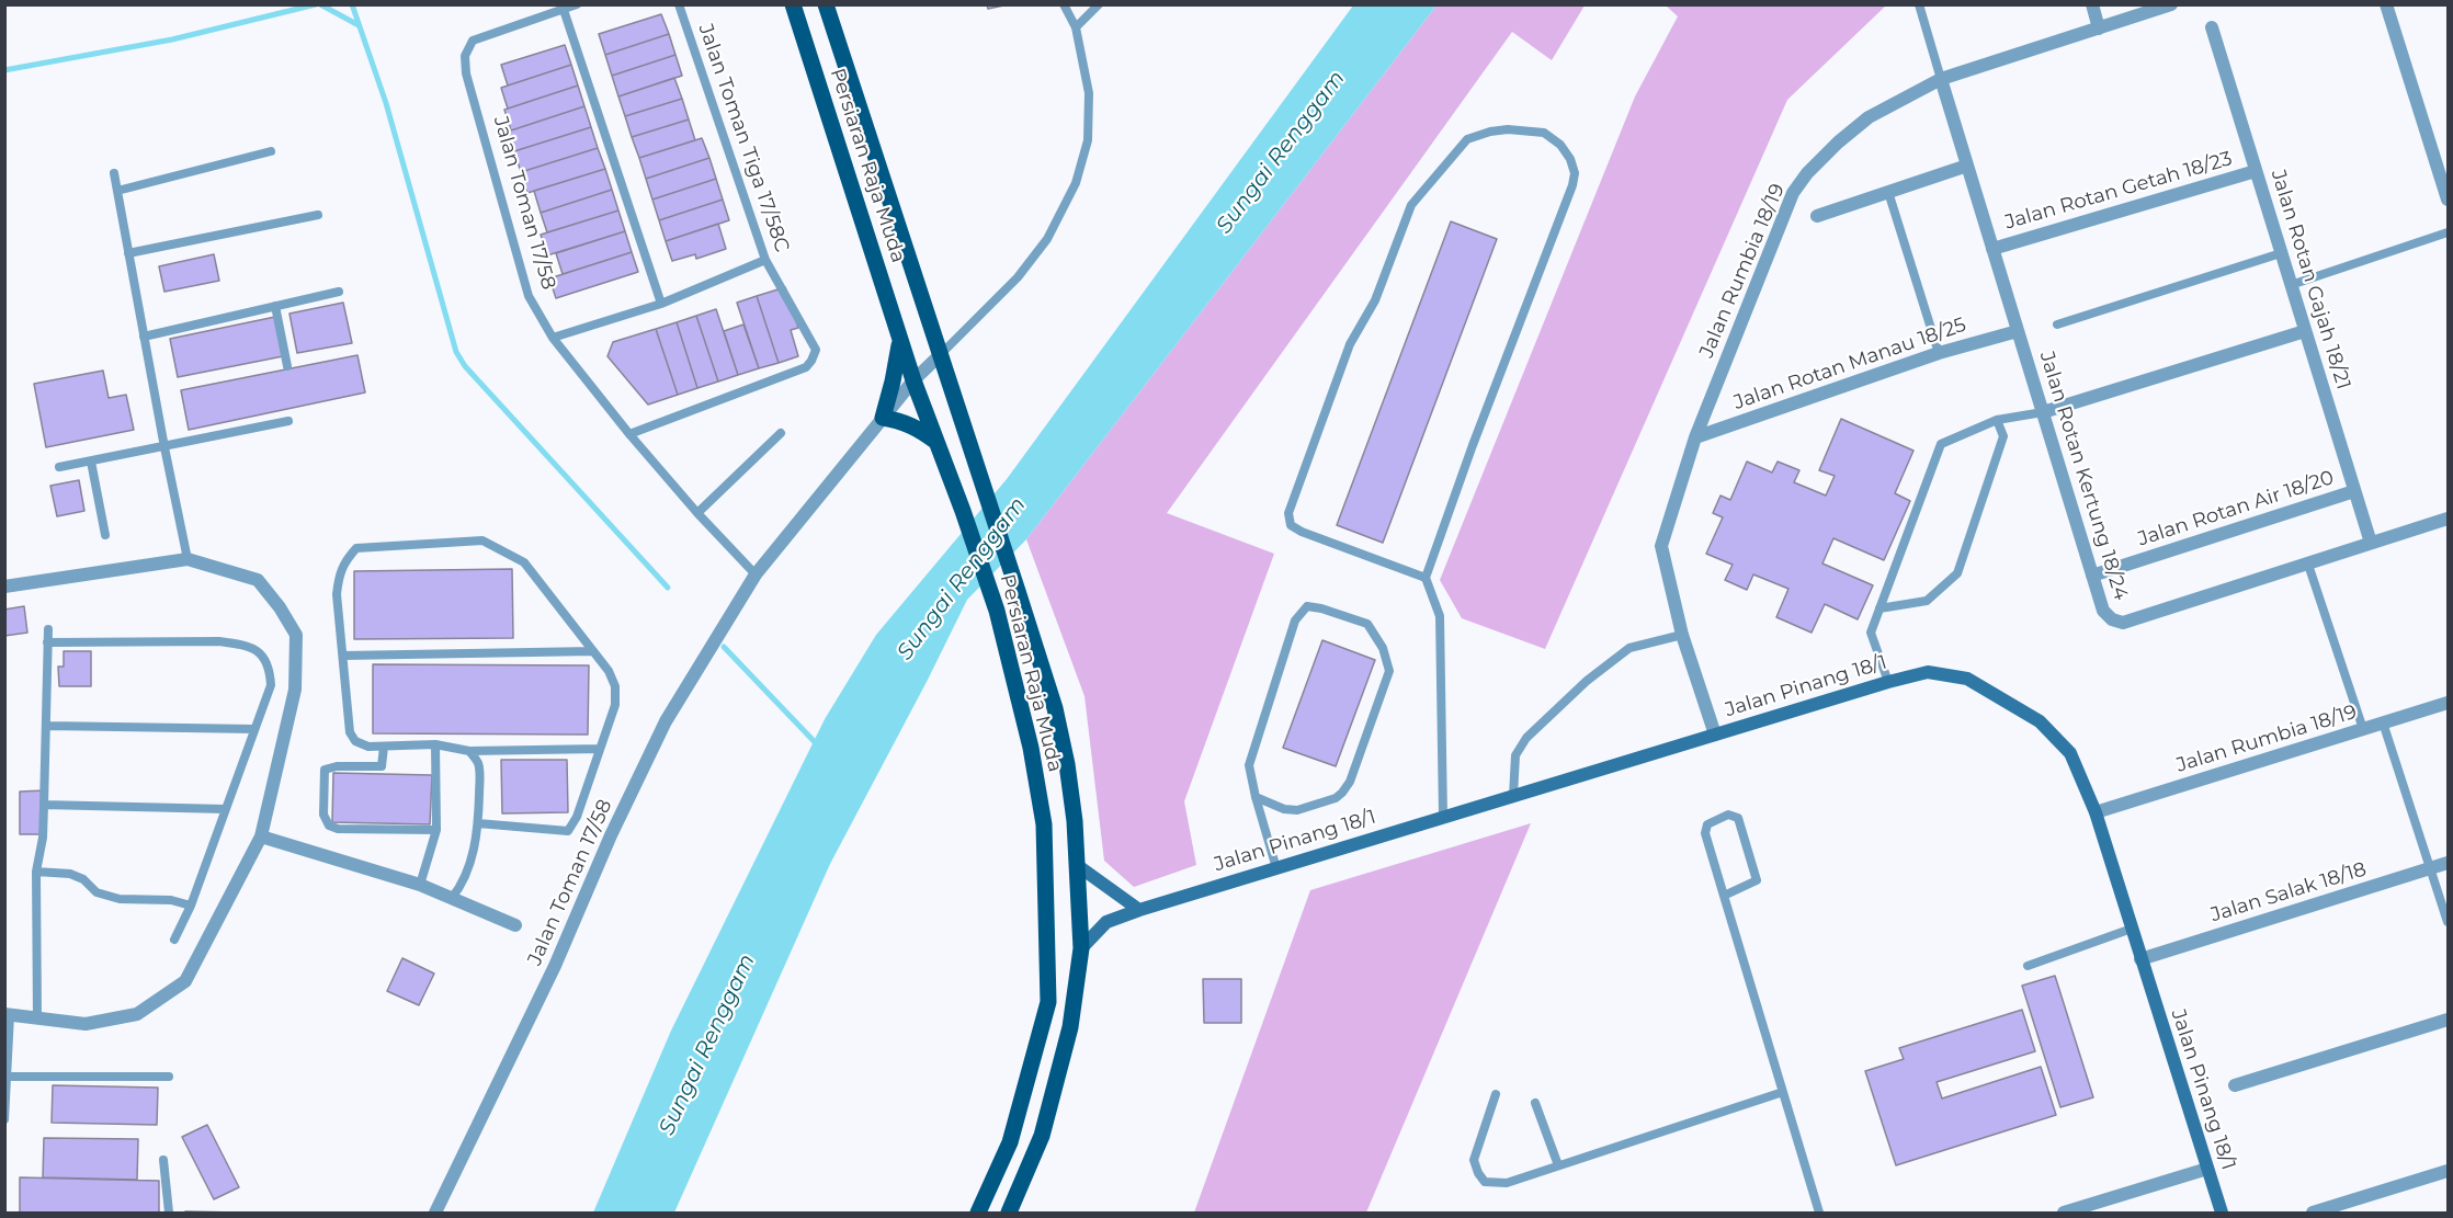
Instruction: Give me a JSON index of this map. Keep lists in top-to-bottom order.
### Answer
{
  "streets": {
    "main road": ["Persiaran Raja Muda"],
    "street": [
      "Jalan Rotan Getah 18/23",
      "Jalan Toman 17/58",
      "Jalan Rumbia 18/19",
      "Jalan Rotan Gajah 18/21",
      "Jalan Rotan Manau 18/25",
      "Jalan Rotan Kertung 18/24",
      "Jalan Rotan Air 18/20",
      "Jalan Pinang 18/1",
      "Jalan Salak 18/18"
    ],
    "lane": ["Jalan Toman Tiga 17/58C"]
  },
  "crossings": [
    ["Jalan Toman Tiga 17/58C", "Jalan Toman 17/58"],
    ["Persiaran Raja Muda", "Jalan Toman 17/58"],
    ["Persiaran Raja Muda", "Jalan Pinang 18/1"],
    ["Jalan Rotan Getah 18/23", "Jalan Rotan Gajah 18/21"],
    ["Jalan Rotan Getah 18/23", "Jalan Rotan Kertung 18/24"],
    ["Jalan Rumbia 18/19", "Jalan Rotan Manau 18/25"],
    ["Jalan Rumbia 18/19", "Jalan Rotan Kertung 18/24"],
    ["Jalan Rumbia 18/19", "Jalan Pinang 18/1"],
    ["Jalan Rotan Gajah 18/21", "Jalan Rotan Kertung 18/24"],
    ["Jalan Rotan Gajah 18/21", "Jalan Rotan Air 18/20"],
    ["Jalan Rotan Manau 18/25", "Jalan Rotan Kertung 18/24"],
    ["Jalan Rotan Kertung 18/24", "Jalan Rotan Air 18/20"],
    ["Jalan Pinang 18/1", "Jalan Salak 18/18"]
  ],
  "water": ["Sungai Renggam"]
}
